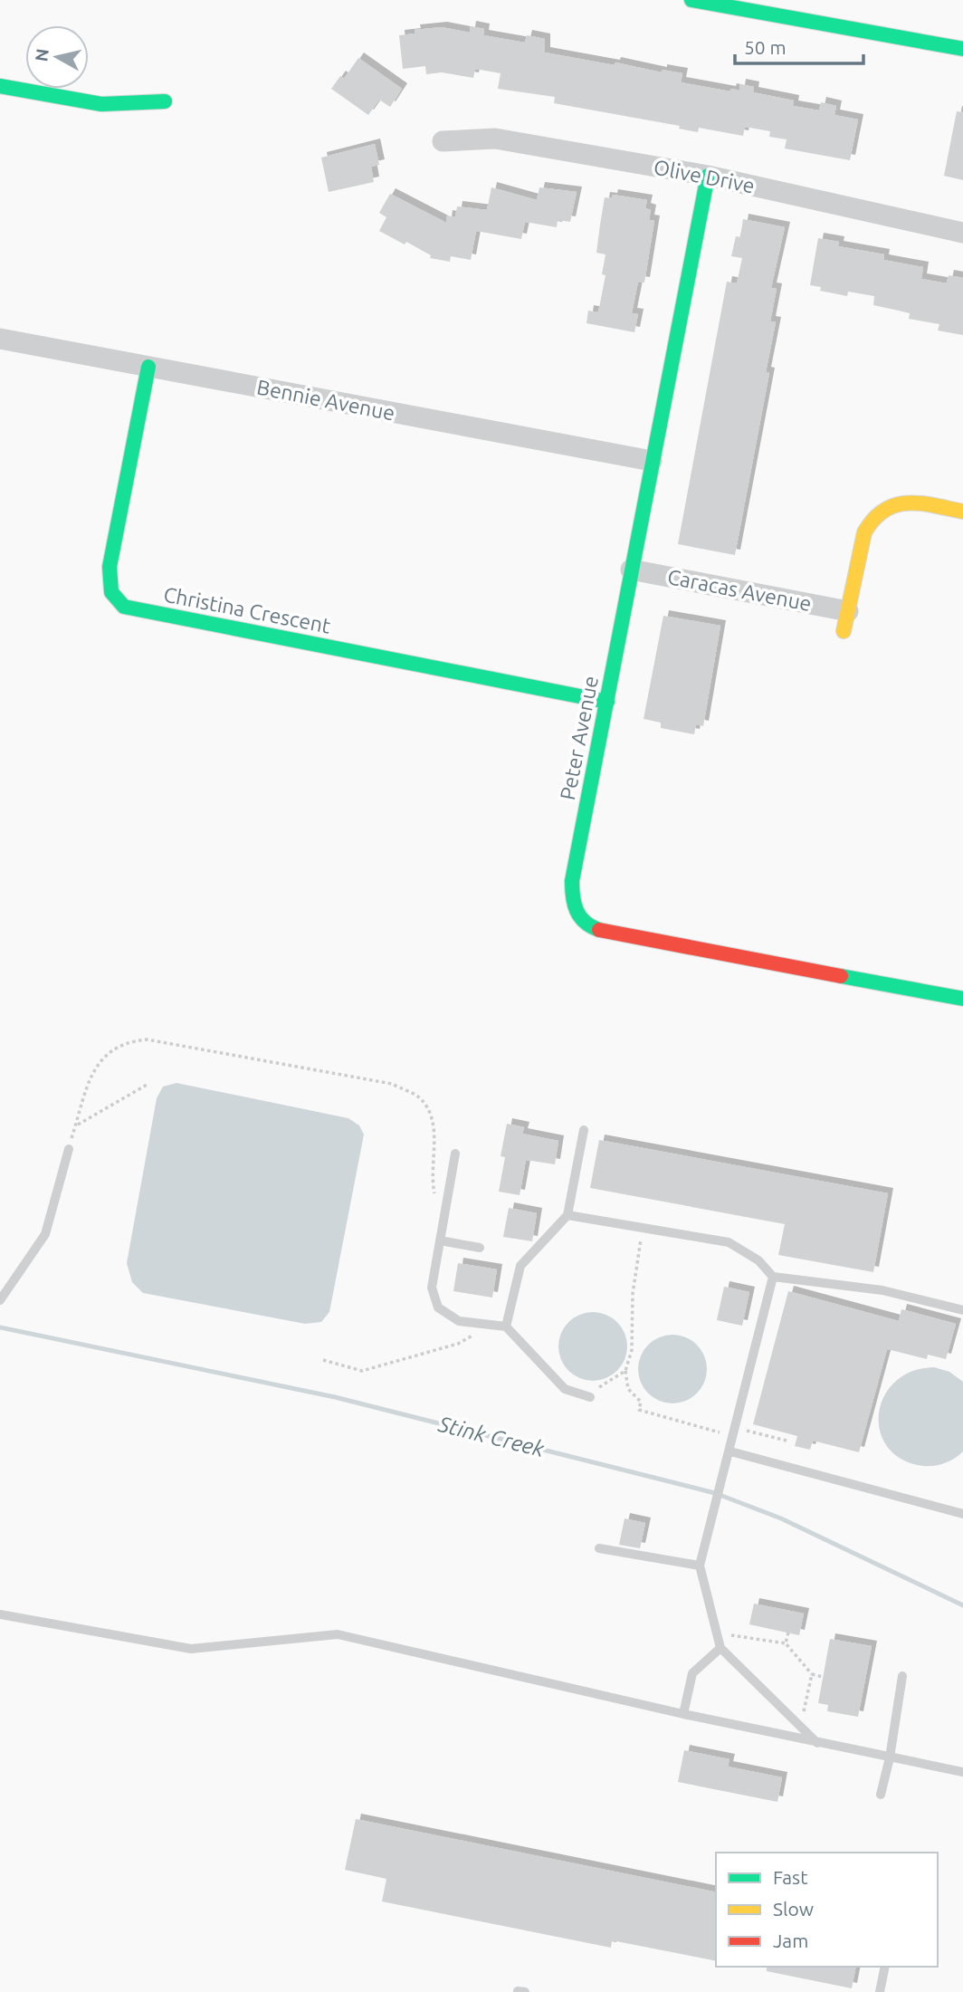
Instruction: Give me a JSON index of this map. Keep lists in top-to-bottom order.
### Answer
{
  "streets": {
    "street": [
      "Olive Drive",
      "Bennie Avenue",
      "Caracas Avenue",
      "Christina Crescent",
      "Peter Avenue"
    ]
  },
  "crossings": [
    ["Olive Drive", "Peter Avenue"],
    ["Bennie Avenue", "Christina Crescent"],
    ["Bennie Avenue", "Peter Avenue"],
    ["Caracas Avenue", "Peter Avenue"],
    ["Christina Crescent", "Peter Avenue"]
  ],
  "water": ["Stink Creek"],
  "legend": ["Fast", "Slow", "Jam"],
  "scale_bar": "50 m",
  "north": "left"
}
